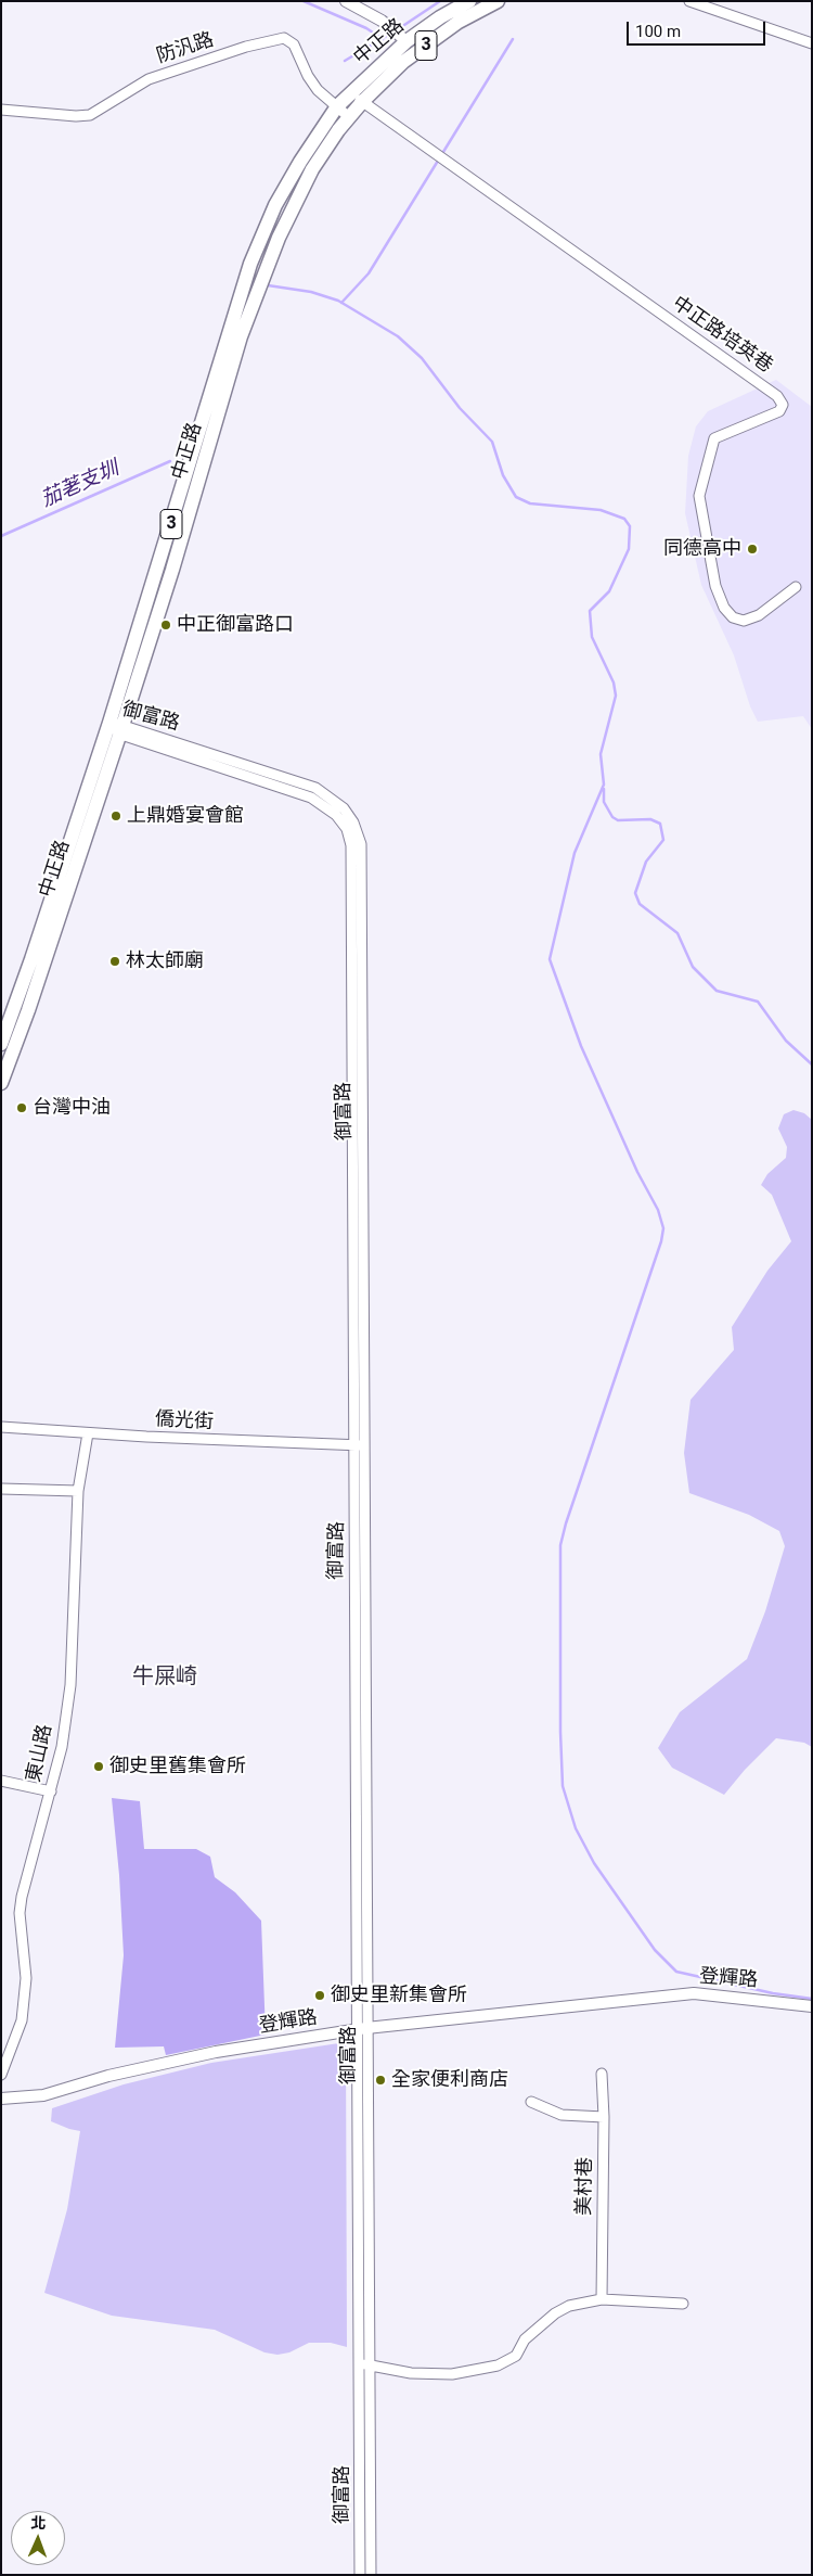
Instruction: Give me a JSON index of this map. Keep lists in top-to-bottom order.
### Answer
{
  "streets": {
    "main road": ["中正路", "3"],
    "street": [
      "防汎路",
      "中正路培英巷",
      "御富路",
      "僑光街",
      "東山路",
      "登輝路",
      "美村巷"
    ]
  },
  "crossings": [
    ["中正路", "防汎路"],
    ["中正路", "中正路培英巷"],
    ["中正路", "御富路"],
    ["御富路", "僑光街"],
    ["御富路", "登輝路"],
    ["僑光街", "東山路"]
  ],
  "districts": ["牛屎崎"],
  "water": ["茄荖支圳"],
  "places": [
    "同德高中",
    "中正御富路口",
    "上鼎婚宴會館",
    "林太師廟",
    "台灣中油",
    "御史里舊集會所",
    "御史里新集會所",
    "全家便利商店"
  ],
  "scale_bar": "100 m",
  "north": "top"
}
